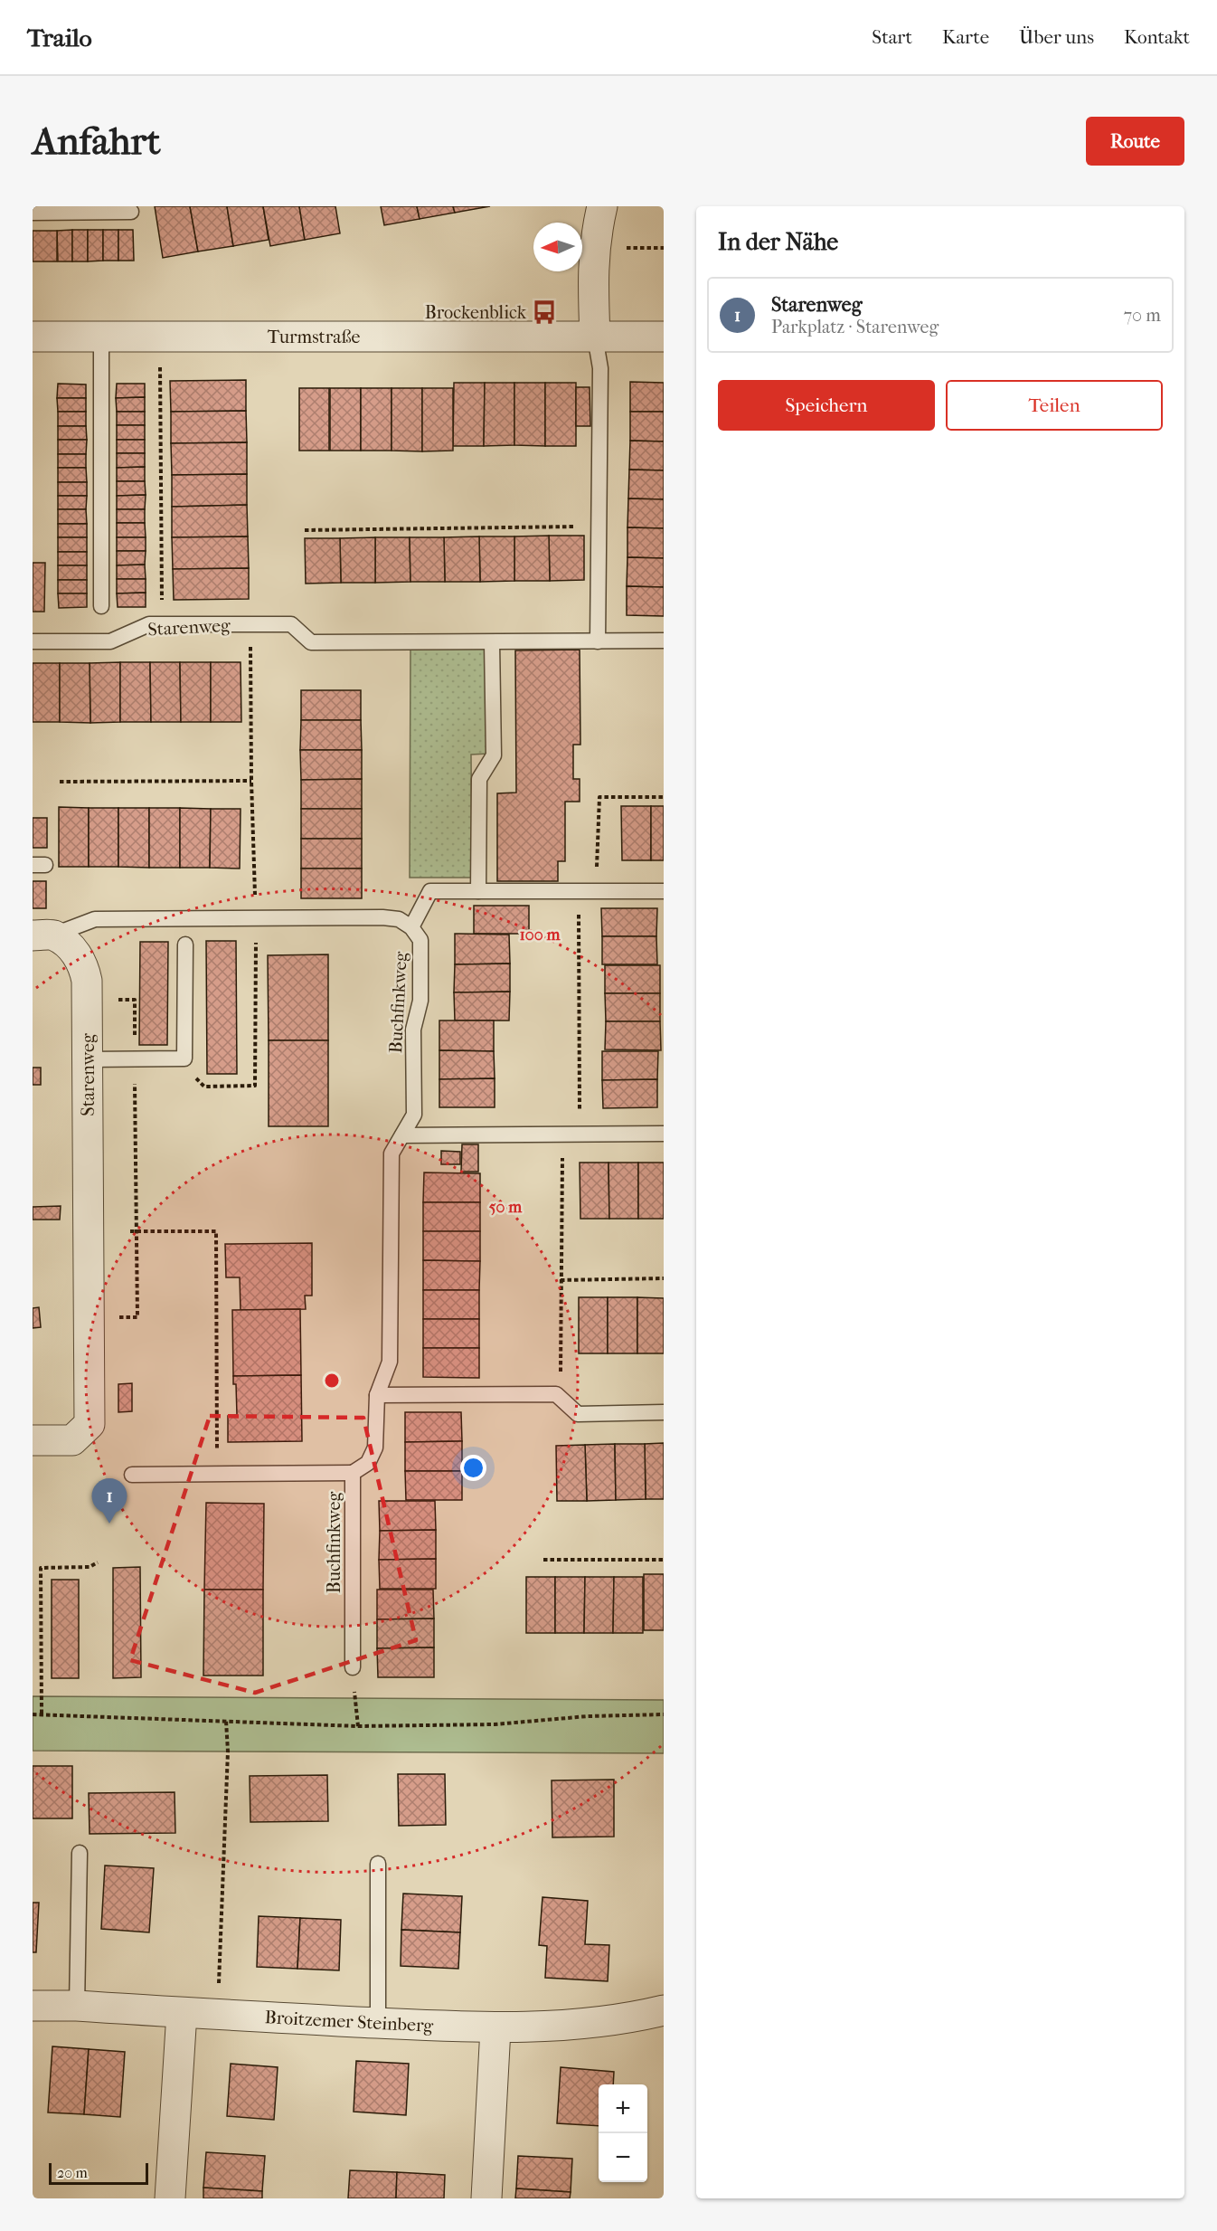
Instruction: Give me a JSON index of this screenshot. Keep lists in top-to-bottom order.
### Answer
{
  "streets": {
    "street": ["Turmstraße", "Starenweg", "Broitzemer Steinberg"],
    "lane": ["Buchfinkweg"]
  },
  "crossings": [
    ["Starenweg", "Buchfinkweg"]
  ],
  "places": {
    "bus stop": ["Brockenblick"]
  },
  "scale_bar": "20 m",
  "north": "left",
  "page": {
    "header": "Trailo",
    "nav": [
      "Start",
      "Karte",
      "Über uns",
      "Kontakt"
    ],
    "buttons": [
      "Route",
      ["Speichern", "Teilen"]
    ],
    "title": "Anfahrt",
    "heading": "In der Nähe",
    "list": [
      {
        "mark": "1",
        "name": "Starenweg",
        "note": "Parkplatz · Starenweg",
        "value": "70 m"
      }
    ],
    "pins": "1",
    "map_buttons": ["+", "−"],
    "scale": "20 m"
  },
  "rings": ["100 m", "50 m"]
}
